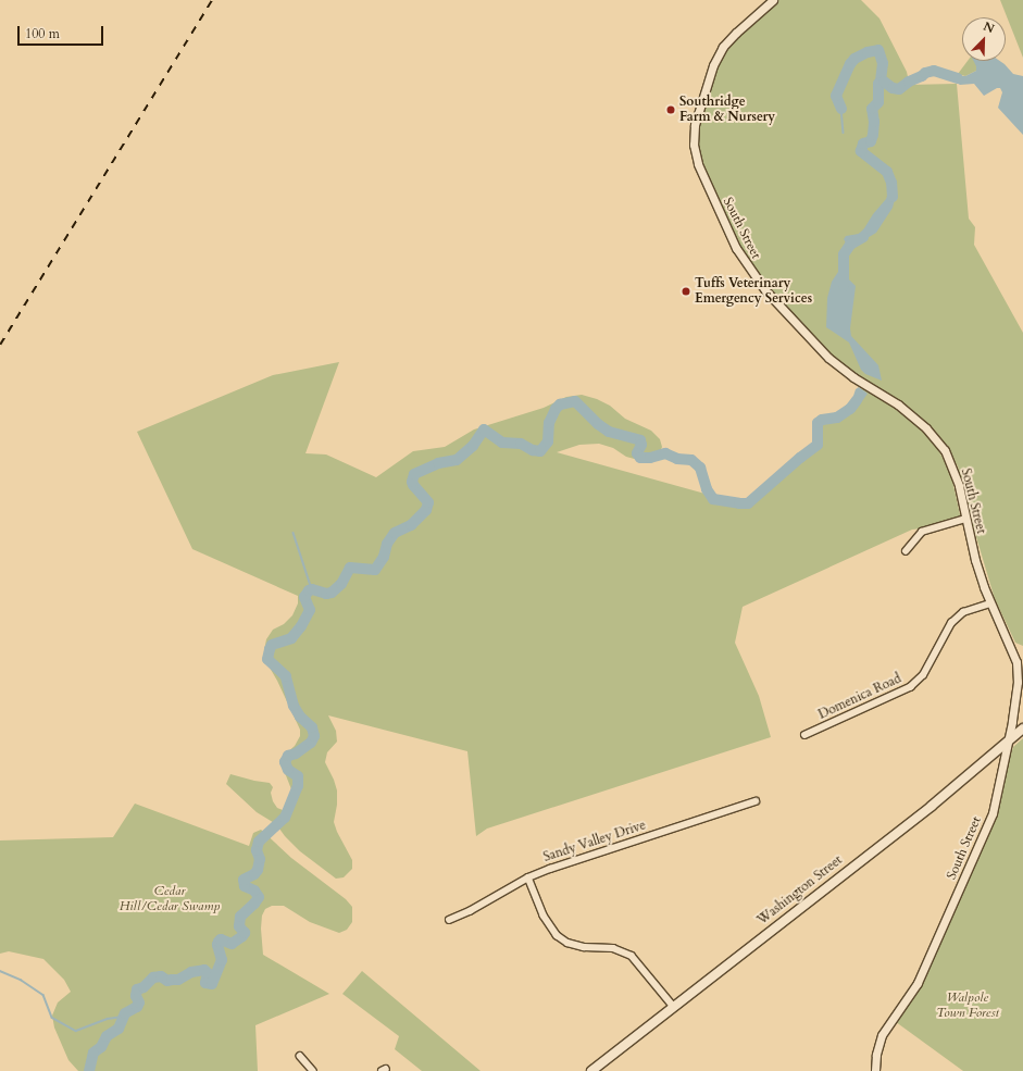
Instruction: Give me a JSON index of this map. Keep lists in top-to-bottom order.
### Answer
{
  "streets": {
    "main road": ["Washington Street"],
    "street": ["South Street", "Domenica Road", "Sandy Valley Drive"]
  },
  "crossings": [
    ["South Street", "Domenica Road"],
    ["South Street", "Washington Street"]
  ],
  "parks": ["Cedar Hill/Cedar Swamp", "Walpole Town Forest"],
  "places": ["Southridge Farm & Nursery", "Tuffs Veterinary Emergency Services"],
  "scale_bar": "100 m",
  "north": "top right"
}
